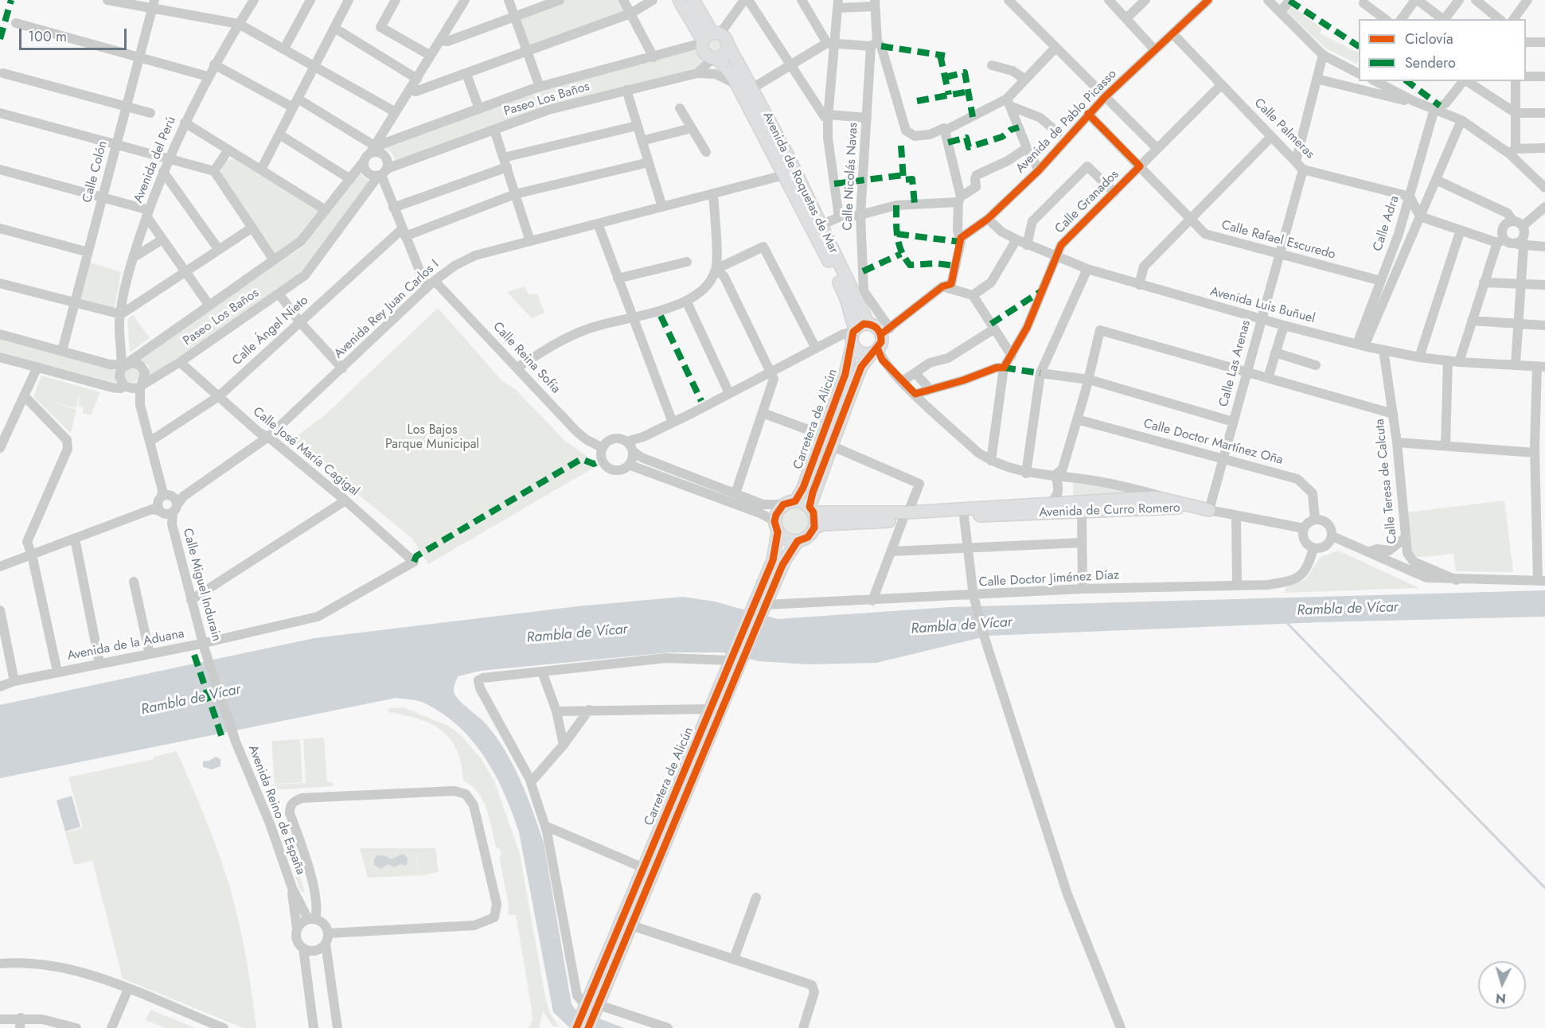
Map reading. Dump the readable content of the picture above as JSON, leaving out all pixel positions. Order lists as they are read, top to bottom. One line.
{"streets":{"main road":["Avenida de Roquetas de Mar","Carretera de Alicún","Avenida de Curro Romero"],"street":["Paseo Los Baños","Avenida de Pablo Picasso","Calle Palmeras","Avenida del Perú","Calle Colón","Calle Nicolás Navas","Calle Granados","Calle Adra","Calle Rafael Escuredo","Avenida Luis Buñuel","Avenida Rey Juan Carlos I","Calle Ángel Nieto","Calle Reina Sofía","Calle Las Arenas","Calle Doctor Martínez Oña","Calle José María Cagigal","Calle Teresa de Calcuta","Calle Doctor Jiménez Díaz","Calle Miguel Indurain","Avenida de la Aduana","Avenida Reino de España"]},"crossings":[["Paseo Los Baños","Avenida del Perú"],["Paseo Los Baños","Avenida de Roquetas de Mar"],["Paseo Los Baños","Calle José María Cagigal"],["Paseo Los Baños","Calle Miguel Indurain"],["Avenida de Pablo Picasso","Calle Palmeras"],["Avenida de Pablo Picasso","Calle Rafael Escuredo"],["Avenida de Pablo Picasso","Avenida Luis Buñuel"],["Calle Palmeras","Calle Granados"],["Calle Palmeras","Calle Adra"],["Calle Palmeras","Calle Las Arenas"],["Avenida del Perú","Calle Miguel Indurain"],["Calle Nicolás Navas","Avenida de Roquetas de Mar"],["Calle Nicolás Navas","Carretera de Alicún"],["Avenida de Roquetas de Mar","Avenida Rey Juan Carlos I"],["Avenida de Roquetas de Mar","Carretera de Alicún"],["Calle Granados","Calle Rafael Escuredo"],["Calle Granados","Avenida Luis Buñuel"],["Calle Adra","Calle Rafael Escuredo"],["Calle Adra","Avenida Luis Buñuel"],["Calle Rafael Escuredo","Calle Las Arenas"],["Avenida Luis Buñuel","Calle Las Arenas"],["Avenida Luis Buñuel","Calle Teresa de Calcuta"],["Avenida Rey Juan Carlos I","Calle Reina Sofía"],["Avenida Rey Juan Carlos I","Calle José María Cagigal"],["Avenida Rey Juan Carlos I","Calle Miguel Indurain"],["Calle Ángel Nieto","Calle José María Cagigal"],["Calle Ángel Nieto","Calle Miguel Indurain"],["Calle Las Arenas","Calle Doctor Martínez Oña"],["Calle Las Arenas","Avenida de Curro Romero"],["Carretera de Alicún","Avenida de Curro Romero"],["Carretera de Alicún","Calle Doctor Jiménez Díaz"],["Calle Doctor Martínez Oña","Calle Doctor Jiménez Díaz"],["Calle José María Cagigal","Avenida de la Aduana"],["Calle Miguel Indurain","Avenida de la Aduana"],["Calle Miguel Indurain","Avenida Reino de España"]],"water":["Rambla de Vícar"],"parks":["Los Bajos Parque Municipal"],"legend":["Ciclovía","Sendero"],"scale_bar":"100 m","north":"bottom"}
